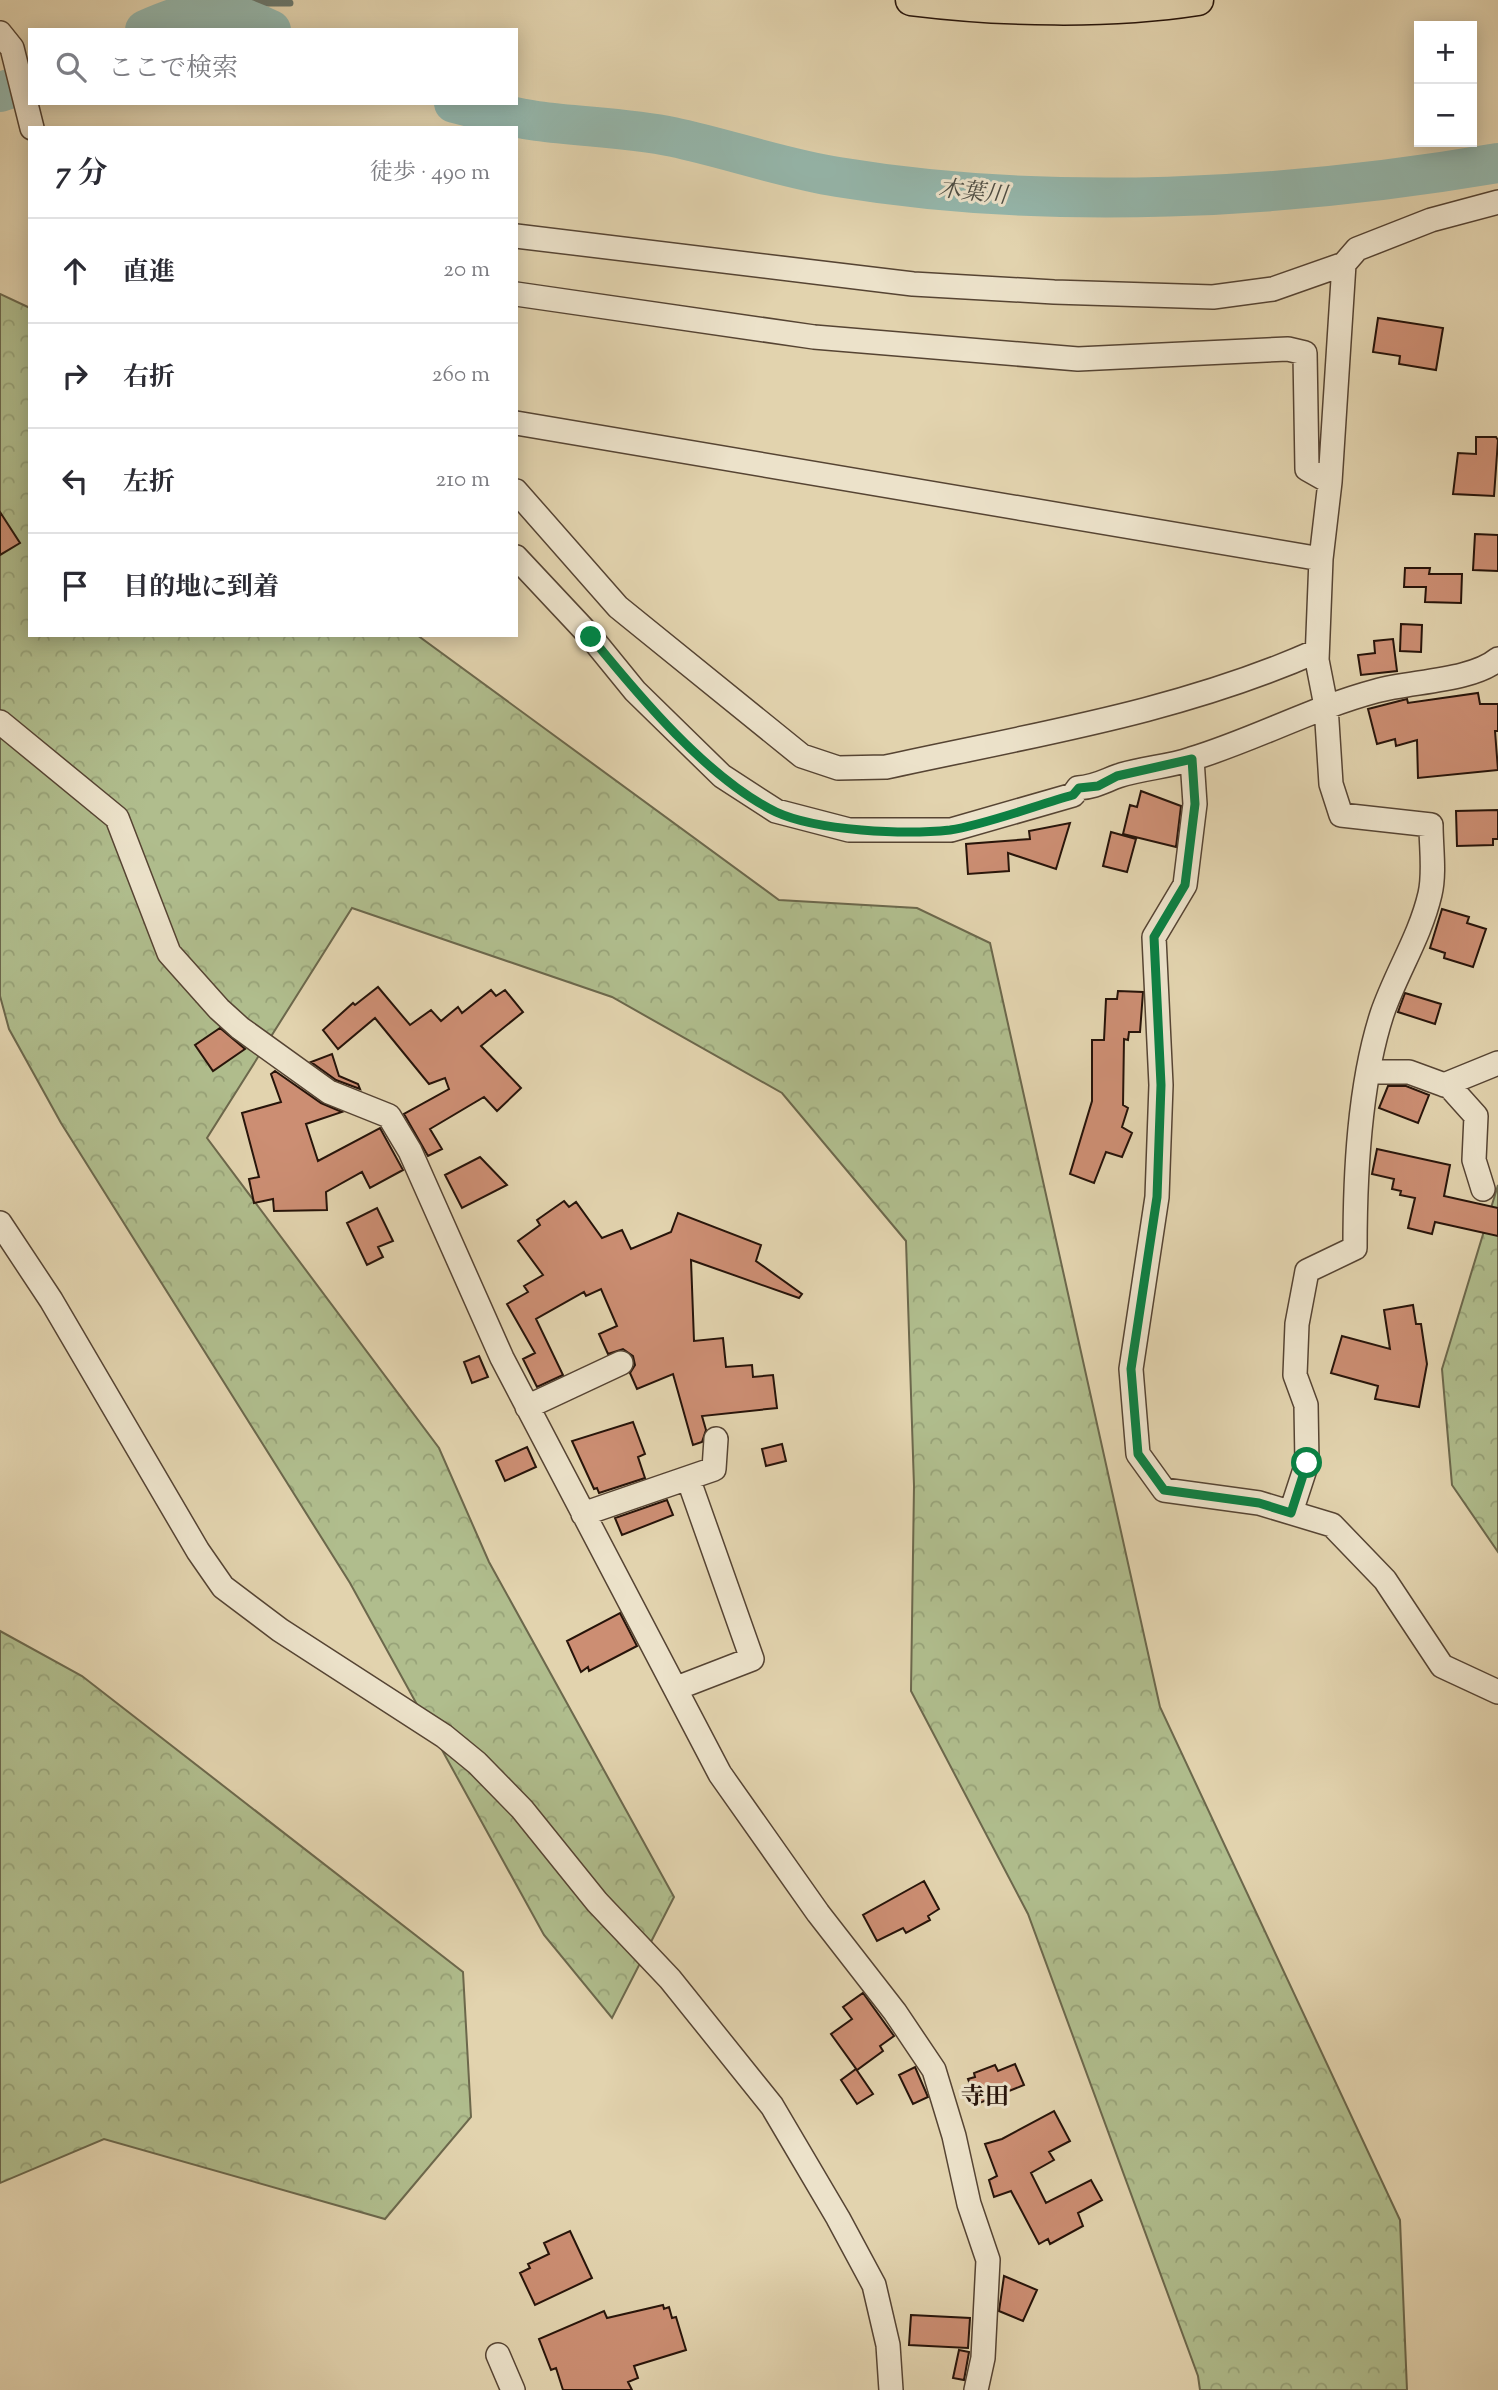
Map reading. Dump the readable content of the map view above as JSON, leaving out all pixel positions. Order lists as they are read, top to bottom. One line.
{"districts":["寺田"],"water":["木葉川"],"page":{"map_buttons":["+","−"],"search":"ここで検索","heading":["7 分","徒歩 · 490 m"],"list":[["直進","20 m"],["右折","260 m"],["左折","210 m"],"目的地に到着"]}}
